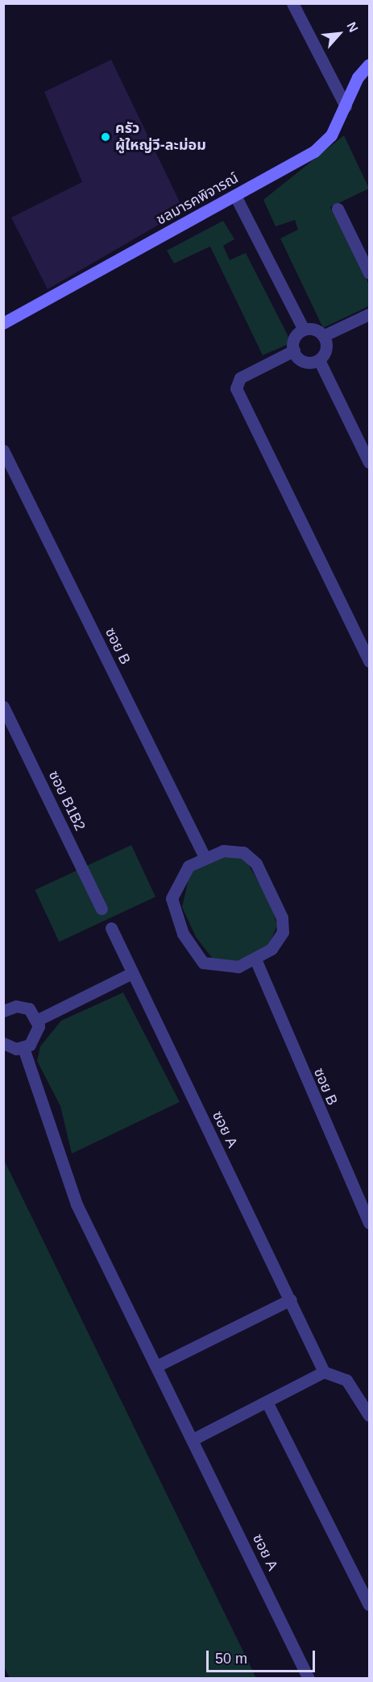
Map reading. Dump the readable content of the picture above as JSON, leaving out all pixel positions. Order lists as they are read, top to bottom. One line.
{"streets":{"street":["ชลมารคพิจารณ์","ซอย B","ซอย B1B2","ซอย A"]},"places":["ครัว ผู้ใหญ่วี-ละม่อม"],"scale_bar":"50 m","north":"top right"}
